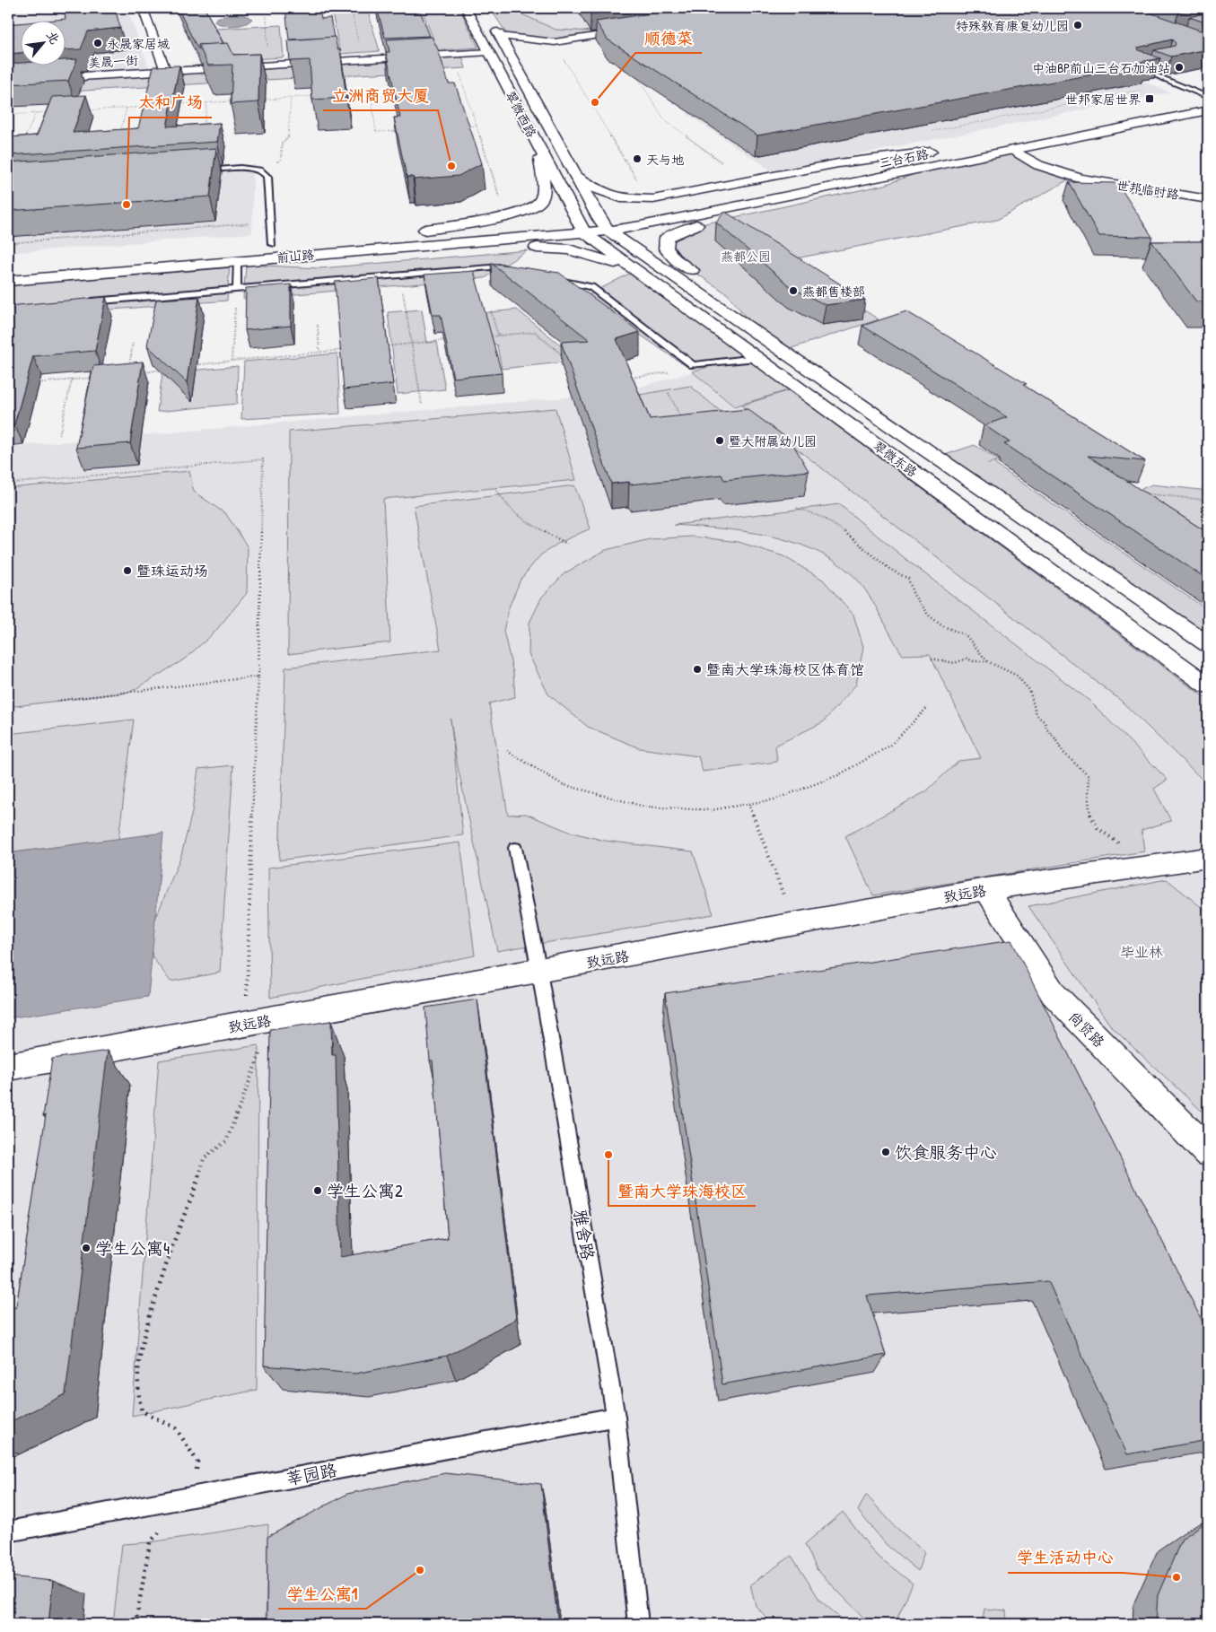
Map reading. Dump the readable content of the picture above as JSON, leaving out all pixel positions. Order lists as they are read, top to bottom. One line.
{"streets":{"main road":["美晟一街","翠微西路","三台石路","世邦临时路","前山路","翠微东路","致远路","尚贤路"],"lane":["雅舍路","莘园路"]},"crossings":[["美晟一街","翠微西路"],["翠微西路","三台石路"],["翠微西路","前山路"],["翠微西路","翠微东路"],["三台石路","世邦临时路"],["三台石路","前山路"],["三台石路","翠微东路"],["前山路","翠微东路"],["致远路","尚贤路"],["致远路","雅舍路"],["雅舍路","莘园路"]],"parks":["燕都公园","毕业林"],"places":{"other":["特殊教育康复幼儿园","永晟家居城","中油BP前山三台石加油站","顺德菜","天与地","立洲商贸大厦","太和广场","燕都售楼部","暨大附属幼儿园","暨珠运动场","暨南大学珠海校区体育馆","饮食服务中心","暨南大学珠海校区","学生公寓2","学生公寓4","学生公寓1","学生活动中心"],"transit":["世邦家居世界"]},"north":"top right"}
